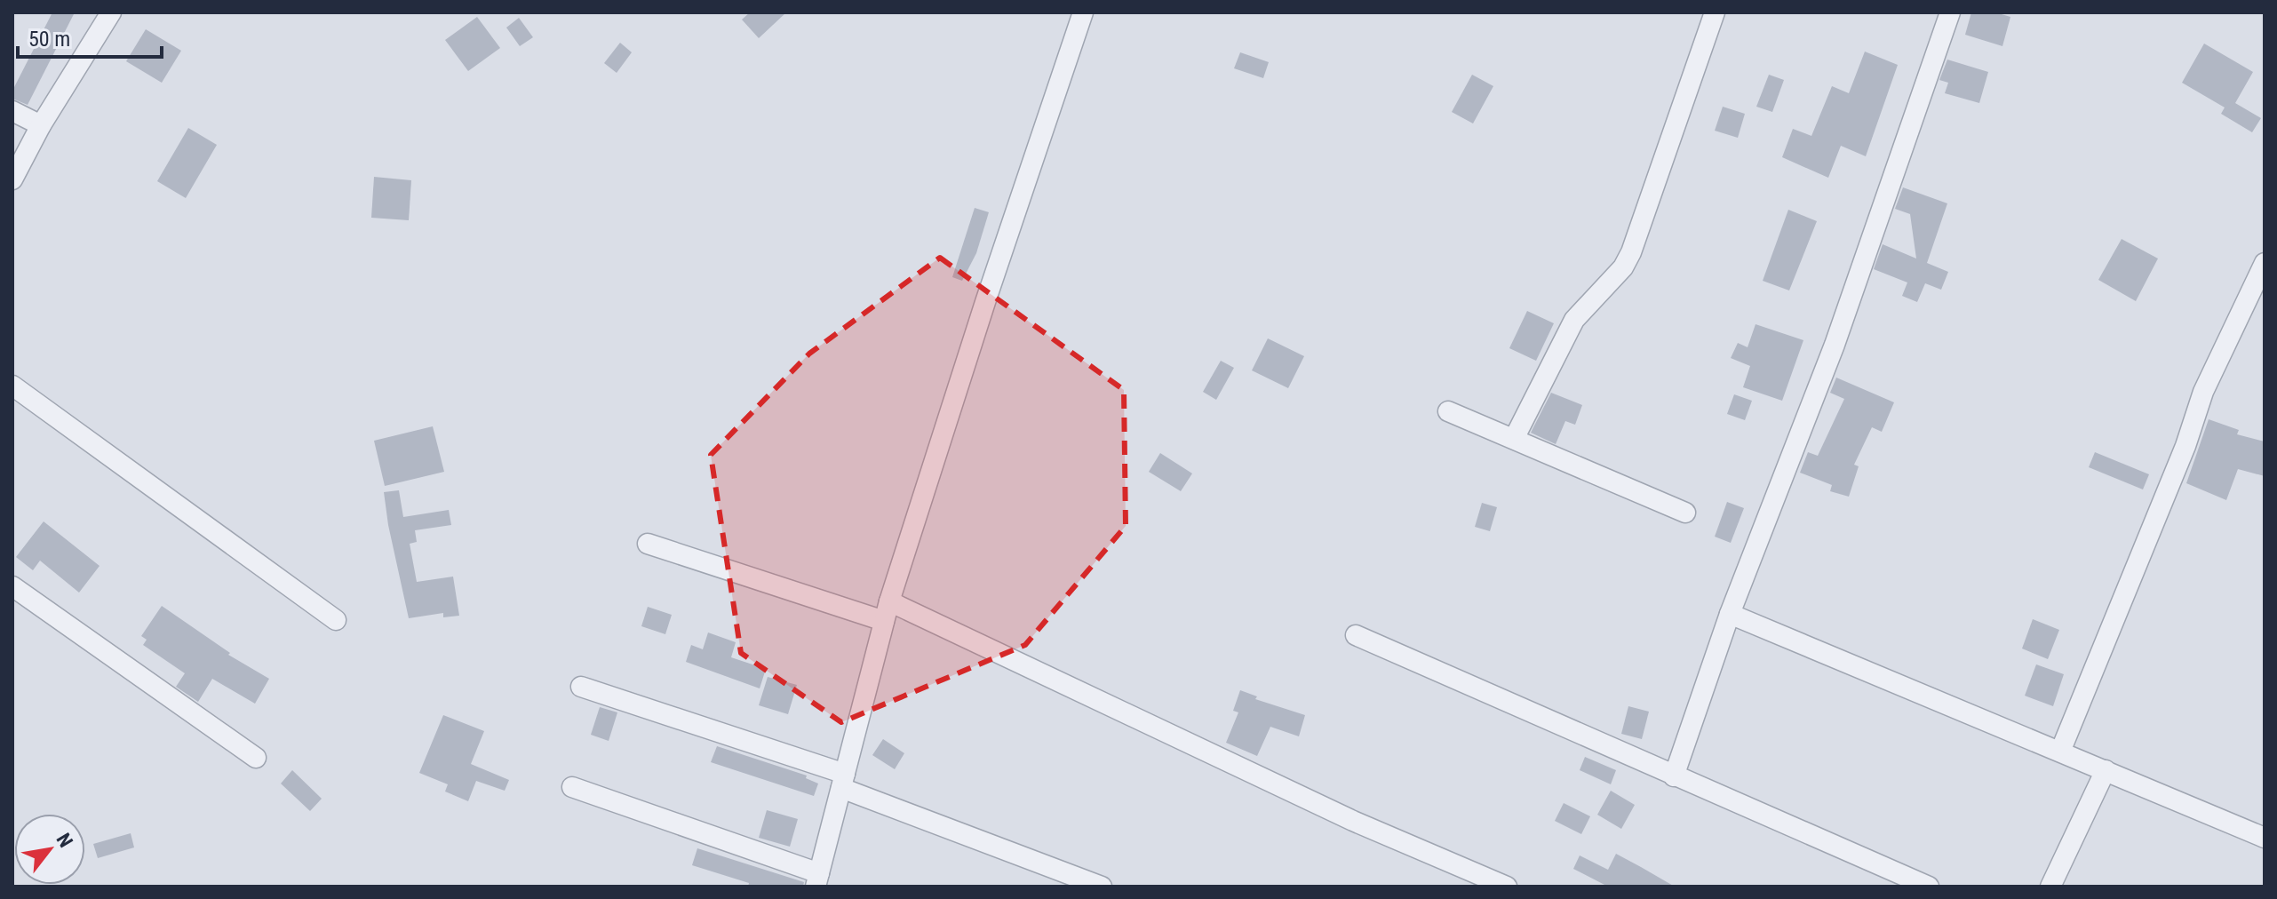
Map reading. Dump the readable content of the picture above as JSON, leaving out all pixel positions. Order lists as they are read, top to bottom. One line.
{"scale_bar":"50 m","north":"top right"}
